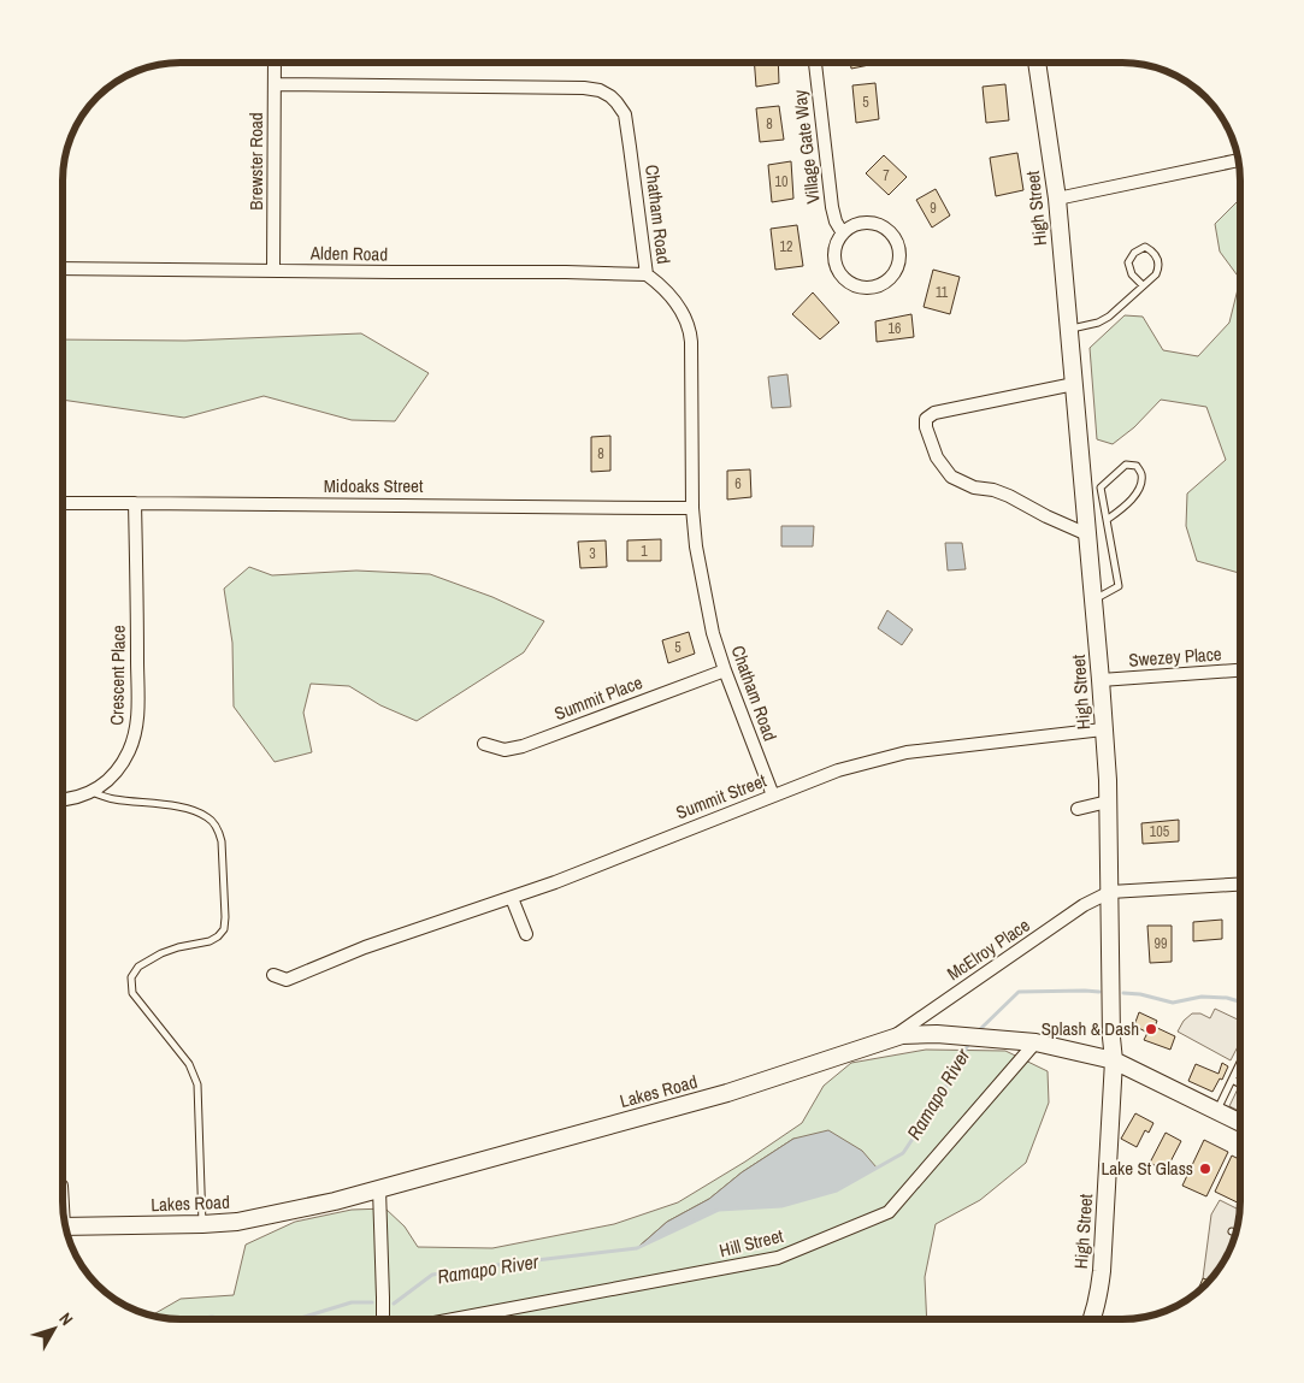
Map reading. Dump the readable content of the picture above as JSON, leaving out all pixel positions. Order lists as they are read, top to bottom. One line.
{"streets":{"street":["Village Gate Way","Brewster Road","High Street","Chatham Road","Alden Road","Midoaks Street","Swezey Place","Crescent Place","Summit Place","Summit Street","McElroy Place","Lakes Road","Hill Street"]},"crossings":[["Brewster Road","Chatham Road"],["Brewster Road","Alden Road"],["High Street","Swezey Place"],["High Street","Summit Street"],["High Street","McElroy Place"],["High Street","Lakes Road"],["Chatham Road","Alden Road"],["Chatham Road","Midoaks Street"],["Chatham Road","Summit Place"],["Chatham Road","Summit Street"],["Midoaks Street","Crescent Place"],["McElroy Place","Lakes Road"],["Lakes Road","Hill Street"]],"water":["Ramapo River"],"places":["Splash & Dash","Lake St Glass"],"house_numbers":["5","8","7","10","9","12","11","16","8","6","1","3","5","105","99"],"north":"top right"}
